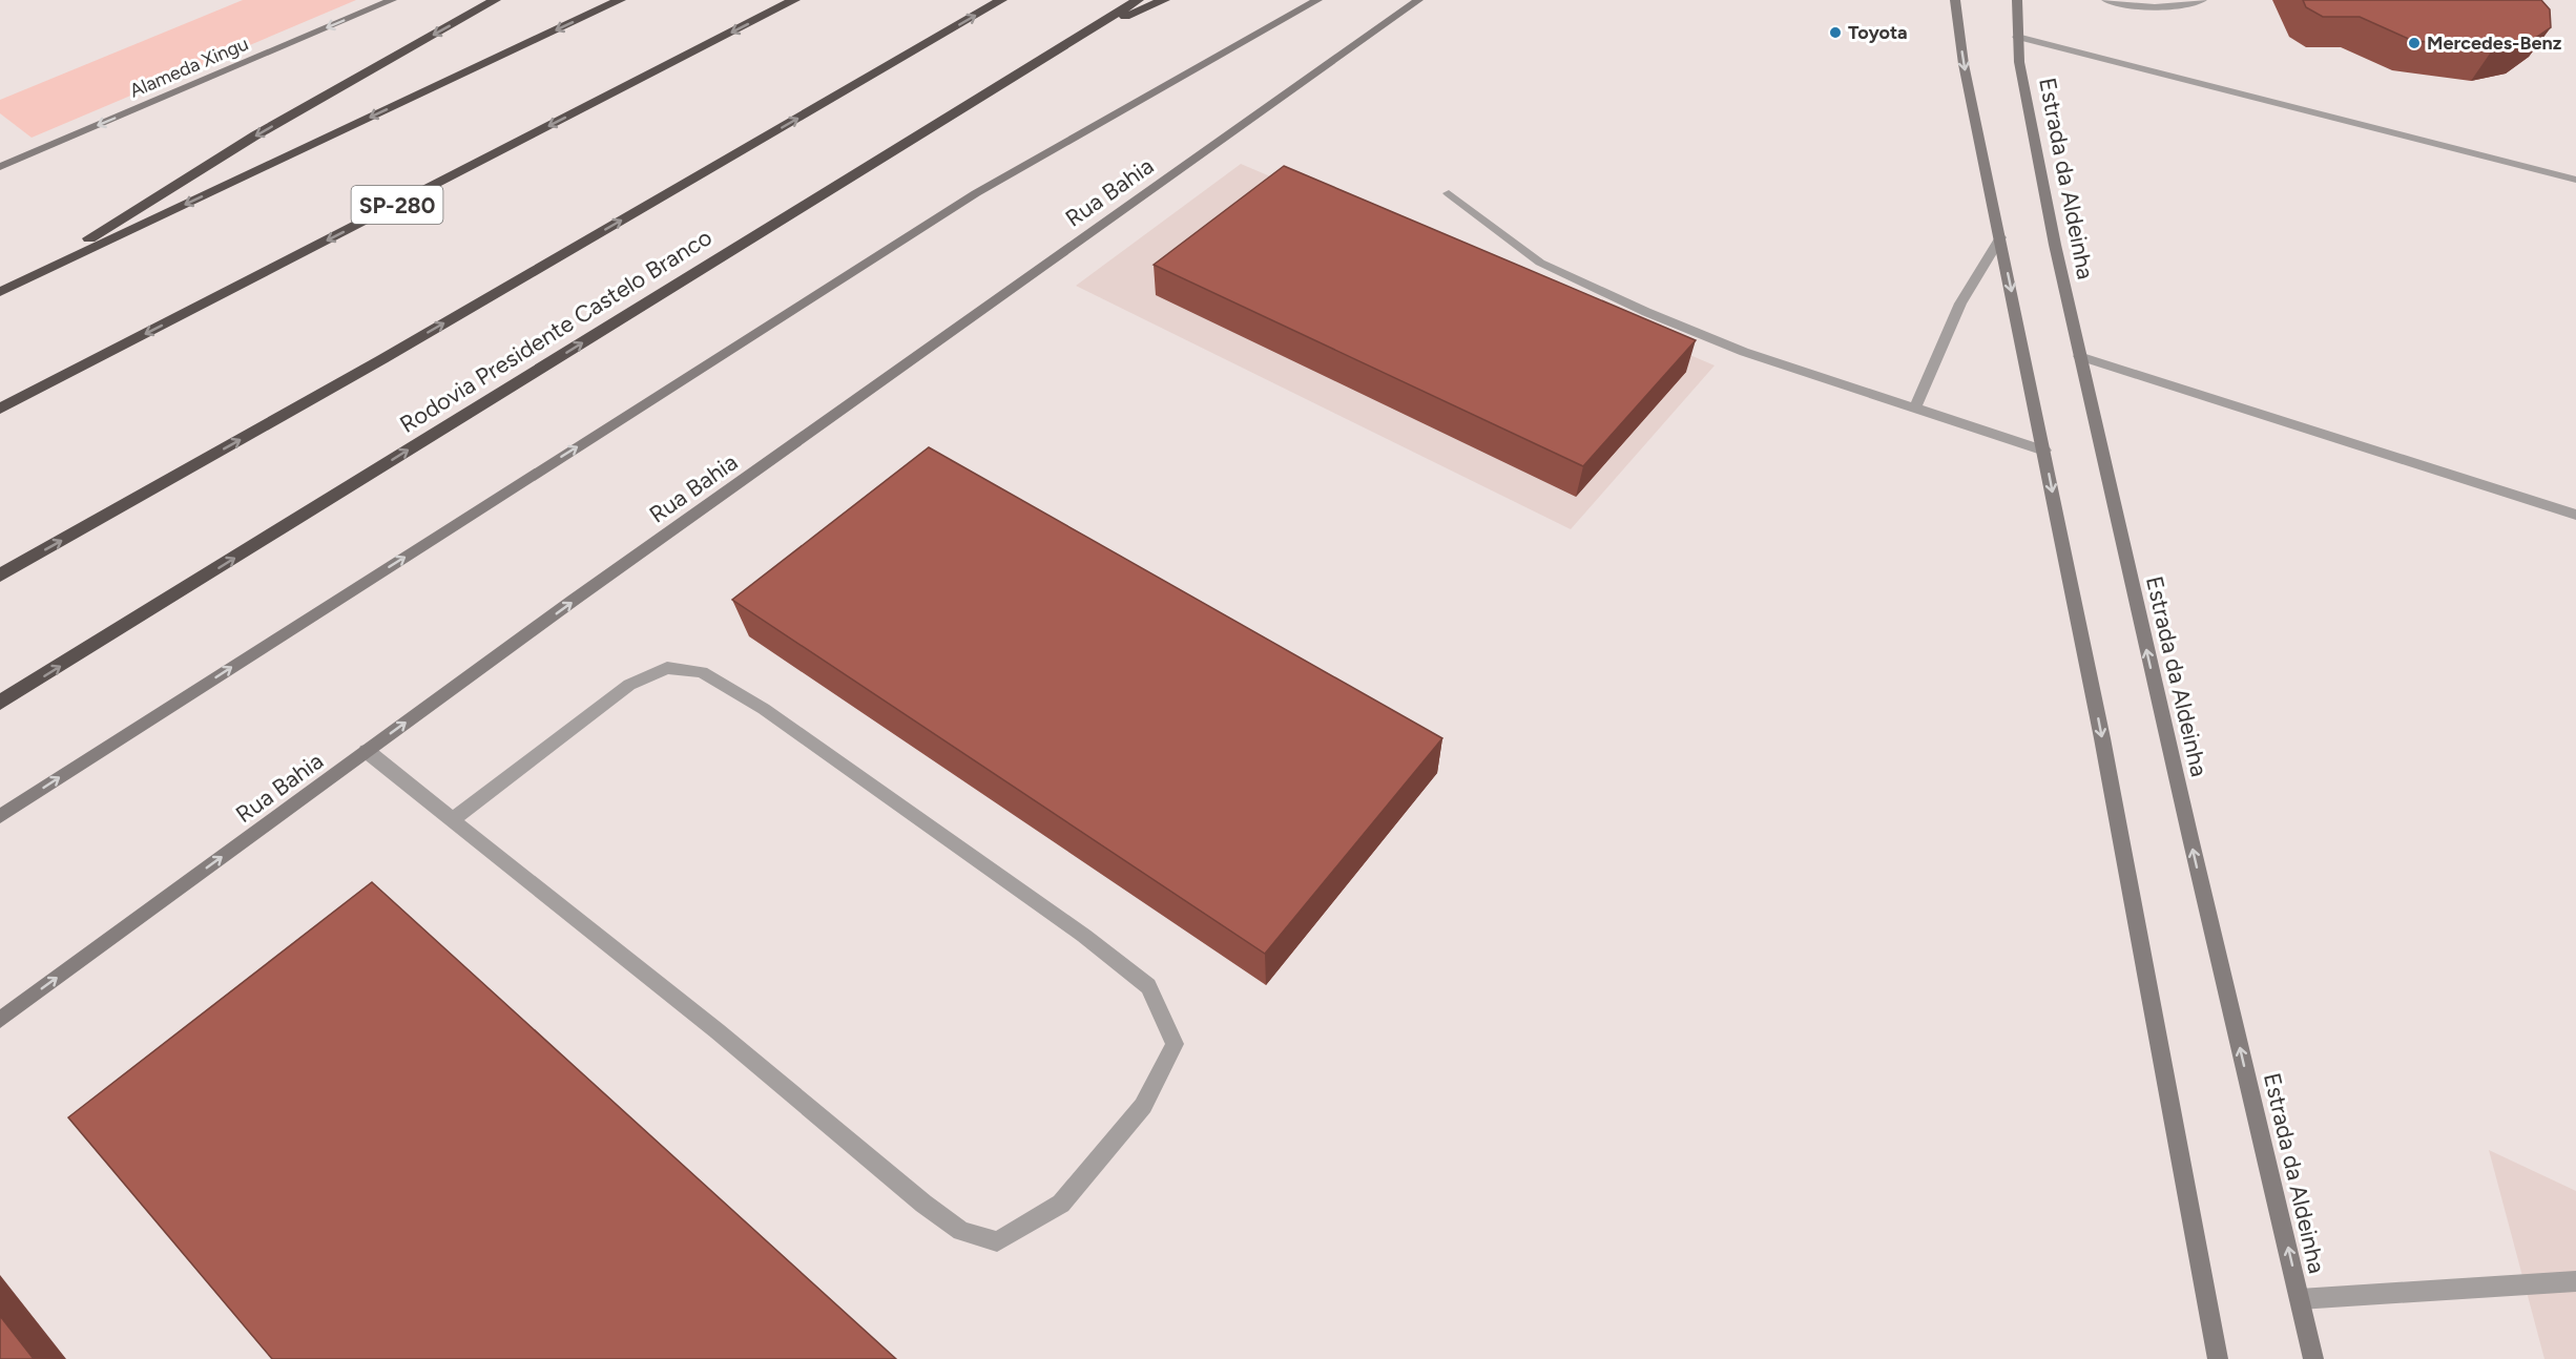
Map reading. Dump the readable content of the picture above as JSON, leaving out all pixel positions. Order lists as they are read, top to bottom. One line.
{"streets":{"highway":["SP-280","Rodovia Presidente Castelo Branco"],"main road":["Alameda Xingu","Estrada da Aldeinha","Rua Bahia"]},"one_way":["Alameda Xingu"],"places":["Toyota","Mercedes-Benz"]}
